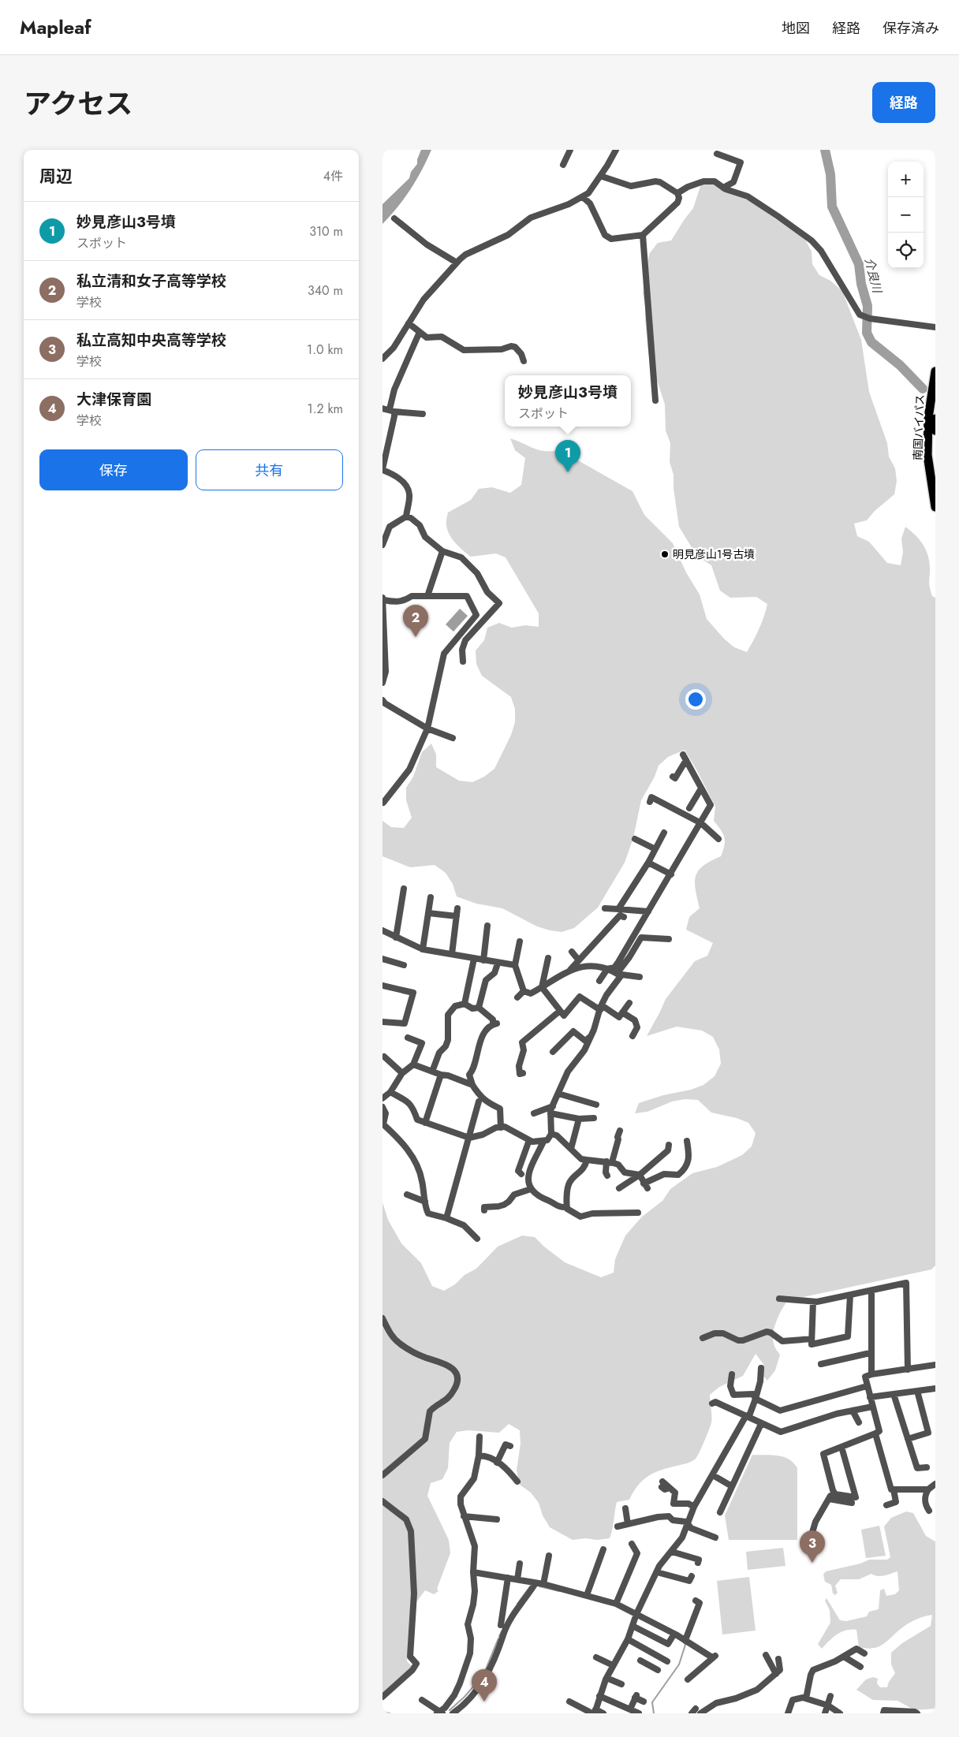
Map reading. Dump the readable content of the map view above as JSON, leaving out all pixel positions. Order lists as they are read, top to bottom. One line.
{"streets":{"highway":["南国バイパス"]},"water":["介良川"],"places":["明見彦山1号古墳"],"page":{"header":"Mapleaf","nav":["地図","経路","保存済み"],"title":"アクセス","buttons":["経路",["保存","共有"]],"heading":["周辺","4件"],"map_buttons":["+","−"],"list":[{"mark":"1","name":"妙見彦山3号墳","note":"スポット","value":"310 m"},{"mark":"2","name":"私立清和女子高等学校","note":"学校","value":"340 m"},{"mark":"3","name":"私立高知中央高等学校","note":"学校","value":"1.0 km"},{"mark":"4","name":"大津保育園","note":"学校","value":"1.2 km"}],"popup":["妙見彦山3号墳","スポット"],"pins":["1","2","3","4"]}}
